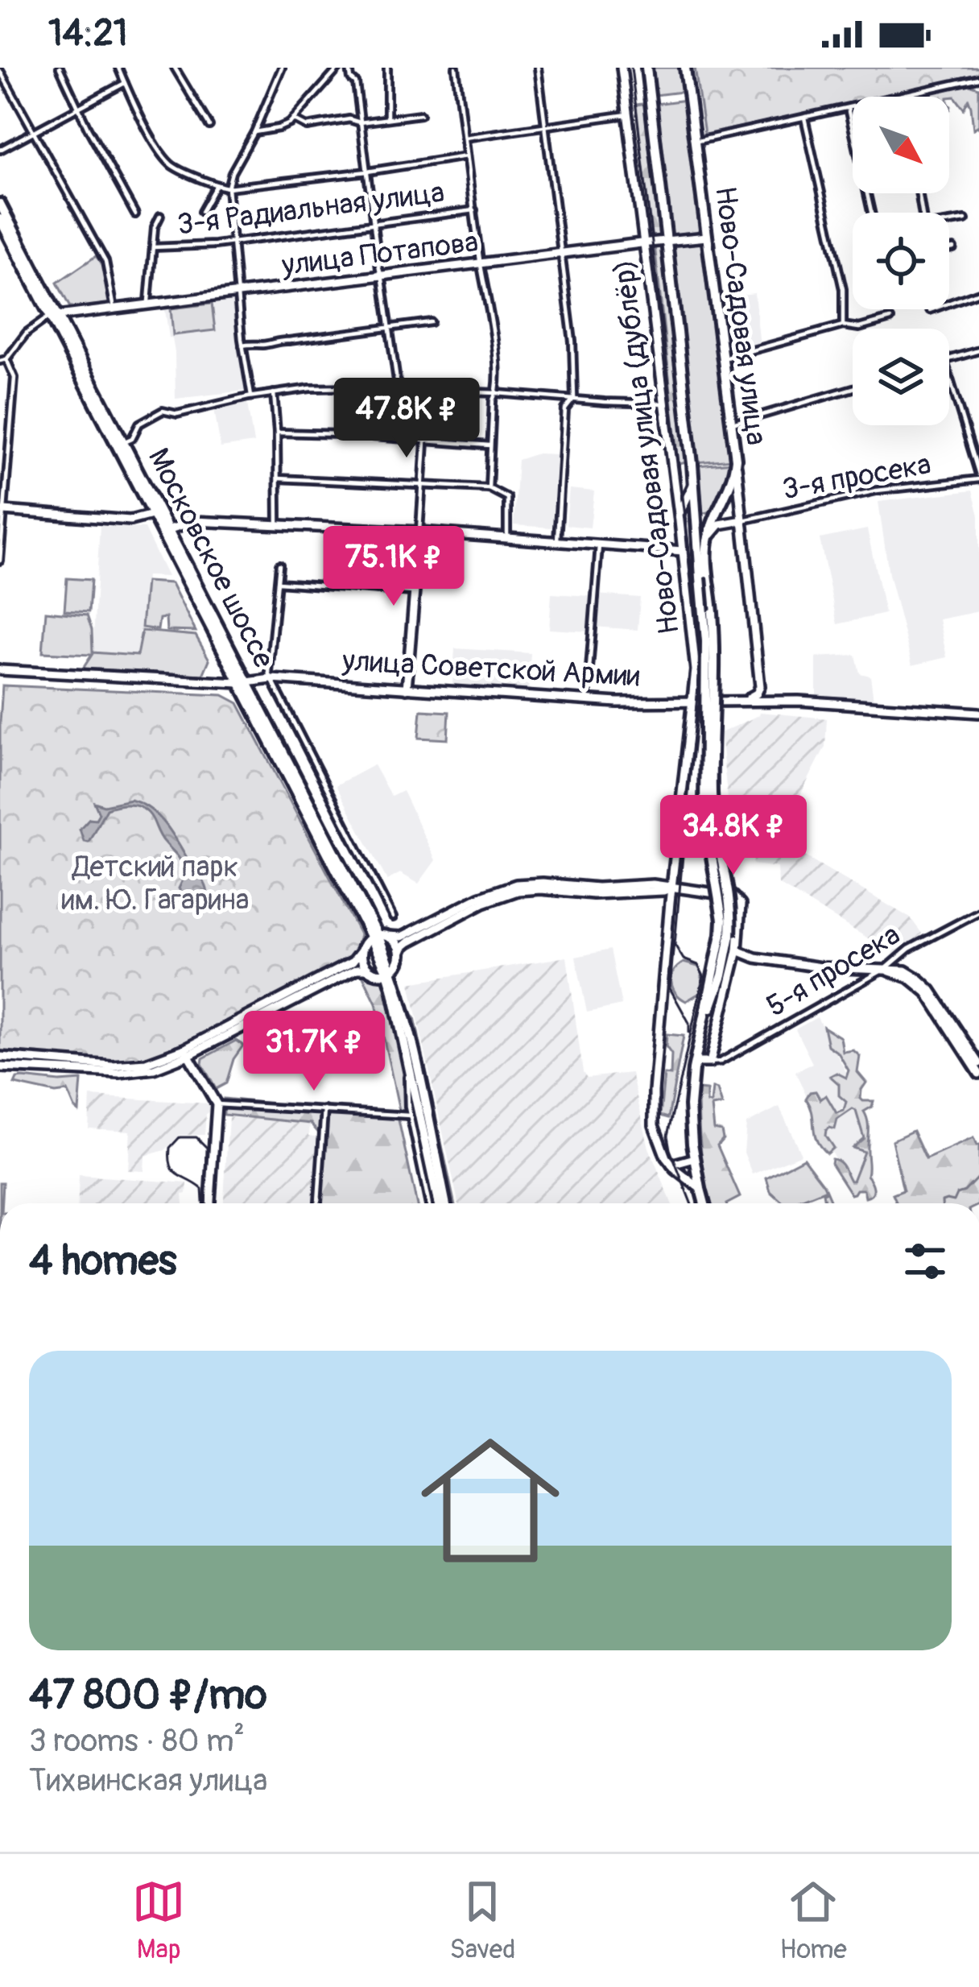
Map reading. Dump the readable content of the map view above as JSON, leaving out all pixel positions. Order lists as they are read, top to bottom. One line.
{"streets":{"main road":["Ново-Садовая улица","Московское шоссе"],"street":["3-я Радиальная улица","улица Потапова","Ново-Садовая улица (дублёр)","3-я просека","улица Советской Армии","5-я просека"]},"crossings":[["улица Потапова","Ново-Садовая улица"],["улица Потапова","Ново-Садовая улица (дублёр)"],["улица Потапова","Московское шоссе"],["Ново-Садовая улица","Ново-Садовая улица (дублёр)"],["Ново-Садовая улица (дублёр)","улица Советской Армии"],["Московское шоссе","улица Советской Армии"]],"parks":["Детский парк им. Ю. Гагарина"],"north":"bottom right","page":{"status":"14:21","price":["47.8K ₽","75.1K ₽","34.8K ₽","31.7K ₽"],"heading":"4 homes","list":[{"name":"47 800 ₽/mo","note":"3 rooms · 80 m² · Тихвинская улица"}],"tabs":["Map","Saved","Home"]}}
